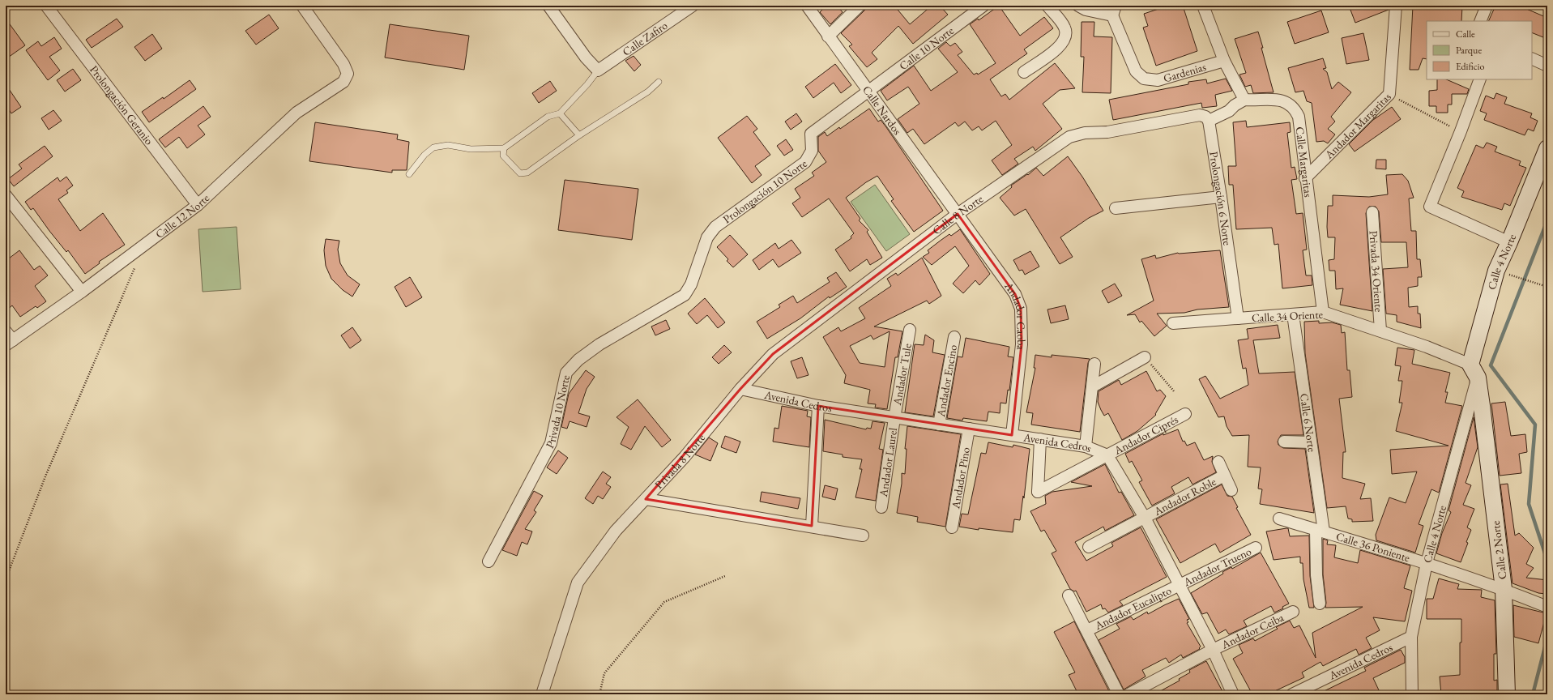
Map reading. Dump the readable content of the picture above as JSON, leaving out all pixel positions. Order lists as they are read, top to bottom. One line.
{"streets":{"street":["Calle Zafiro","Calle 10 Norte","Gardenias","Prolongación Geranio","Calle Nardos","Andador Margaritas","Calle Margaritas","Prolongación 10 Norte","Prolongación 6 Norte","Calle 8 Norte","Calle 12 Norte","Calle 4 Norte","Privada 34 Oriente","Calle 34 Oriente","Andador Caoba","Andador Tule","Andador Encino","Avenida Cedros","Privada 10 Norte","Calle 6 Norte","Andador Ciprés","Privada 8 Norte","Andador Laurel","Andador Pino","Andador Roble","Calle 36 Poniente","Calle 2 Norte","Andador Trueno","Andador Eucalipto","Andador Ceiba"]},"crossings":[["Calle 10 Norte","Calle Nardos"],["Calle 10 Norte","Prolongación 10 Norte"],["Prolongación Geranio","Calle 12 Norte"],["Calle Nardos","Prolongación 10 Norte"],["Calle Nardos","Calle 8 Norte"],["Calle Nardos","Andador Caoba"],["Andador Margaritas","Calle Margaritas"],["Calle Margaritas","Calle 34 Oriente"],["Prolongación 10 Norte","Privada 10 Norte"],["Prolongación 6 Norte","Calle 8 Norte"],["Prolongación 6 Norte","Calle 34 Oriente"],["Calle 8 Norte","Andador Caoba"],["Calle 8 Norte","Avenida Cedros"],["Calle 8 Norte","Privada 8 Norte"],["Calle 4 Norte","Calle 34 Oriente"],["Calle 4 Norte","Avenida Cedros"],["Calle 4 Norte","Calle 36 Poniente"],["Calle 4 Norte","Calle 2 Norte"],["Privada 34 Oriente","Calle 34 Oriente"],["Calle 34 Oriente","Calle 6 Norte"],["Andador Caoba","Avenida Cedros"],["Andador Tule","Avenida Cedros"],["Andador Tule","Andador Laurel"],["Andador Encino","Avenida Cedros"],["Avenida Cedros","Andador Ciprés"],["Avenida Cedros","Privada 8 Norte"],["Avenida Cedros","Andador Laurel"],["Avenida Cedros","Andador Pino"],["Calle 6 Norte","Calle 36 Poniente"],["Calle 36 Poniente","Calle 2 Norte"],["Andador Trueno","Andador Eucalipto"]],"legend":["Calle","Parque","Edificio"]}
